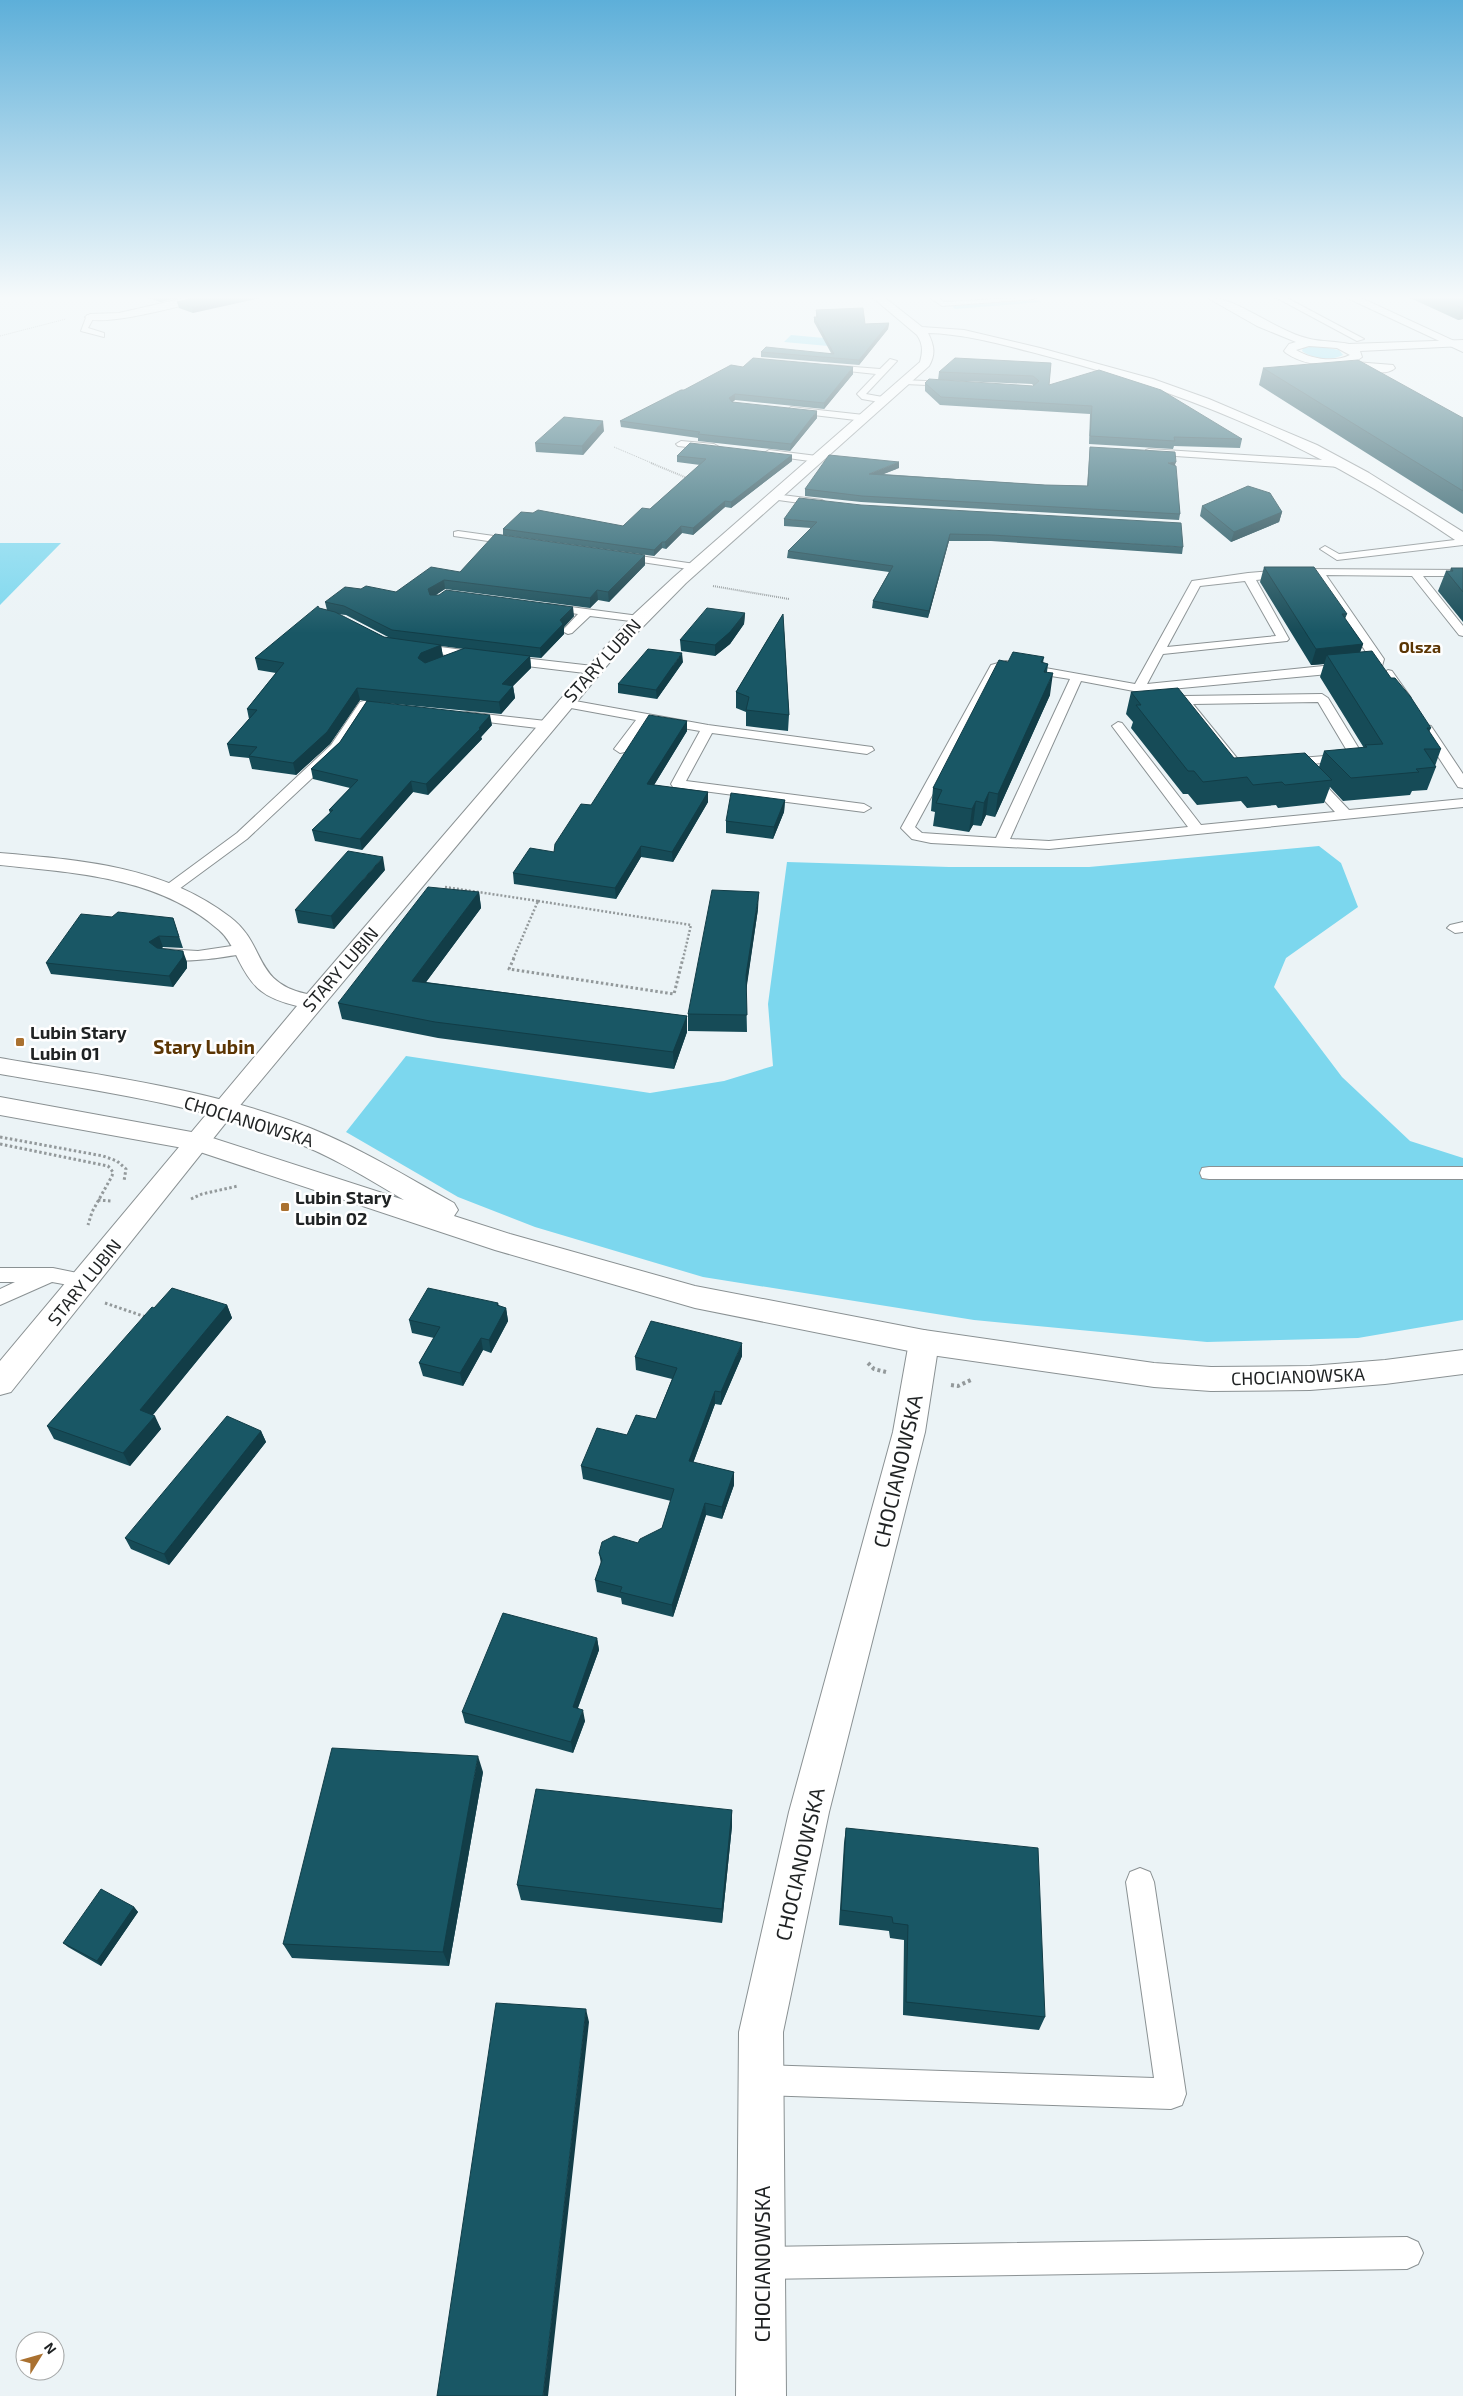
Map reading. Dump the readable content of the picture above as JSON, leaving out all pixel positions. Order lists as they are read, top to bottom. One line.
{"streets":{"street":["STARY LUBIN","CHOCIANOWSKA"]},"crossings":[["STARY LUBIN","CHOCIANOWSKA"]],"districts":["Olsza","Stary Lubin"],"places":{"transit":["Lubin Stary Lubin 01","Lubin Stary Lubin 02"]},"north":"top right"}
